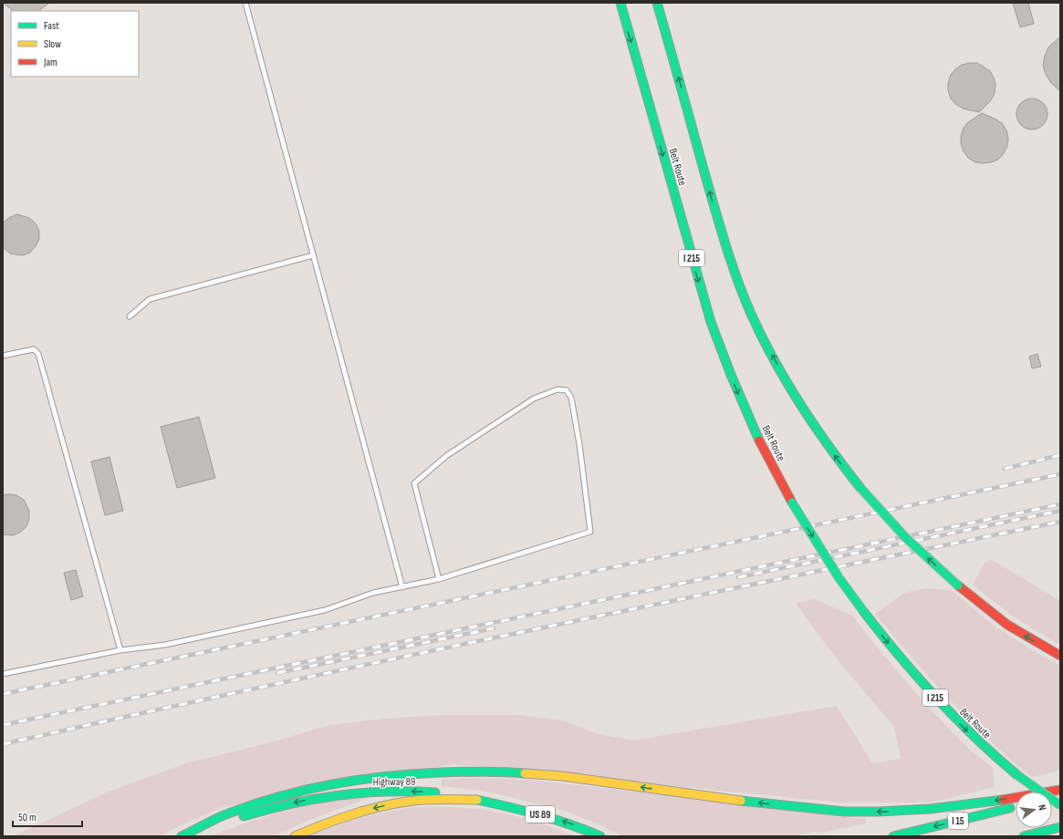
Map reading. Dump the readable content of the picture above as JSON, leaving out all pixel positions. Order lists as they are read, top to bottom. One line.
{"streets":{"main road":["Belt Route","I 215","Highway 89","US 89","I 15"]},"legend":["Fast","Slow","Jam"],"scale_bar":"50 m","north":"right"}
